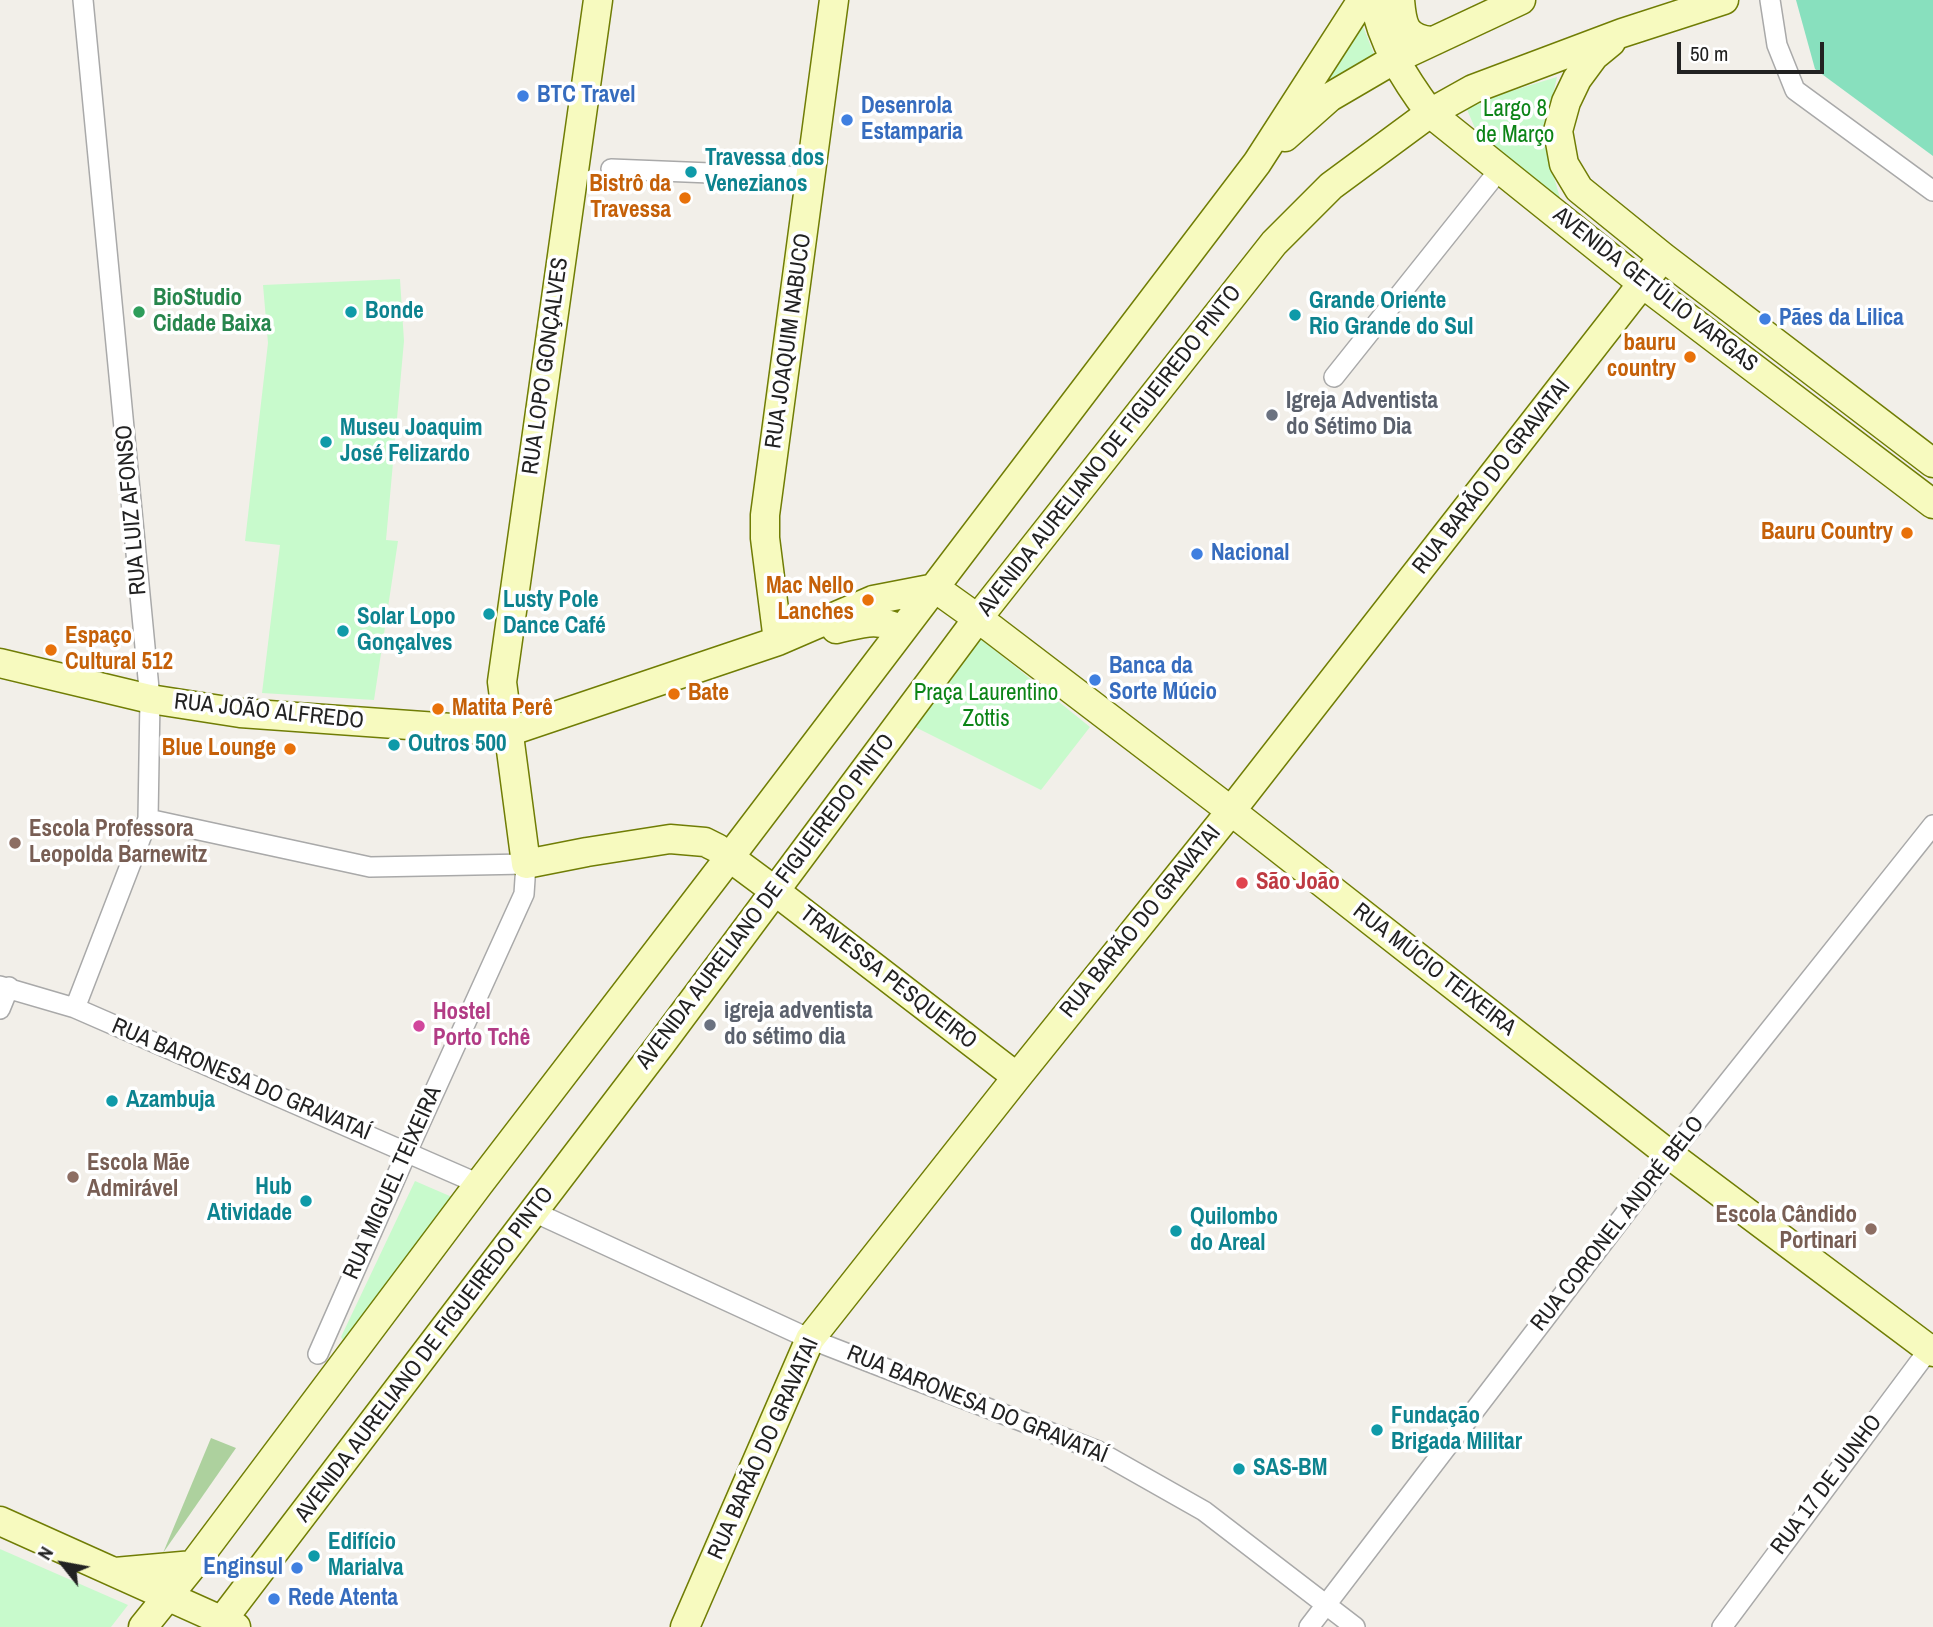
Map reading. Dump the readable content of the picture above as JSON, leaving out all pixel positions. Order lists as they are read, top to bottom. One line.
{"streets":{"main road":["AVENIDA GETÚLIO VARGAS","RUA JOAQUIM NABUCO","RUA LOPO GONÇALVES","AVENIDA AURELIANO DE FIGUEIREDO PINTO","RUA BARÃO DO GRAVATAI","RUA JOÃO ALFREDO","RUA MÚCIO TEIXEIRA","TRAVESSA PESQUEIRO","RUA MIGUEL TEIXEIRA"],"street":["RUA LUIZ AFONSO","RUA BARONESA DO GRAVATAÍ","RUA CORONEL ANDRÉ BELO","RUA 17 DE JUNHO"]},"crossings":[["AVENIDA GETÚLIO VARGAS","AVENIDA AURELIANO DE FIGUEIREDO PINTO"],["AVENIDA GETÚLIO VARGAS","RUA BARÃO DO GRAVATAI"],["RUA JOAQUIM NABUCO","RUA JOÃO ALFREDO"],["RUA LOPO GONÇALVES","RUA JOÃO ALFREDO"],["RUA LOPO GONÇALVES","RUA MIGUEL TEIXEIRA"],["AVENIDA AURELIANO DE FIGUEIREDO PINTO","RUA MÚCIO TEIXEIRA"],["AVENIDA AURELIANO DE FIGUEIREDO PINTO","TRAVESSA PESQUEIRO"],["AVENIDA AURELIANO DE FIGUEIREDO PINTO","RUA BARONESA DO GRAVATAÍ"],["RUA BARÃO DO GRAVATAI","RUA MÚCIO TEIXEIRA"],["RUA BARÃO DO GRAVATAI","TRAVESSA PESQUEIRO"],["RUA BARÃO DO GRAVATAI","RUA BARONESA DO GRAVATAÍ"],["RUA LUIZ AFONSO","RUA JOÃO ALFREDO"],["RUA LUIZ AFONSO","TRAVESSA PESQUEIRO"],["RUA LUIZ AFONSO","RUA BARONESA DO GRAVATAÍ"],["RUA JOÃO ALFREDO","RUA MÚCIO TEIXEIRA"],["RUA JOÃO ALFREDO","RUA MIGUEL TEIXEIRA"],["RUA MÚCIO TEIXEIRA","RUA CORONEL ANDRÉ BELO"],["RUA MÚCIO TEIXEIRA","RUA 17 DE JUNHO"],["TRAVESSA PESQUEIRO","RUA MIGUEL TEIXEIRA"],["RUA BARONESA DO GRAVATAÍ","RUA MIGUEL TEIXEIRA"],["RUA BARONESA DO GRAVATAÍ","RUA CORONEL ANDRÉ BELO"]],"parks":["Largo 8 de Março","Praça Laurentino Zottis"],"places":["BTC Travel","Desenrola Estamparia","Travessa dos Venezianos","Bistrô da Travessa","BioStudio Cidade Baixa","Bonde","Grande Oriente Rio Grande do Sul","Pães da Lilica","bauru country","Igreja Adventista do Sétimo Dia","Museu Joaquim José Felizardo","Bauru Country","Nacional","Mac Nello Lanches","Lusty Pole Dance Café","Solar Lopo Gonçalves","Espaço Cultural 512","Banca da Sorte Múcio","Bate","Matita Perê","Outros 500","Blue Lounge","Escola Professora Leopolda Barnewitz","São João","igreja adventista do sétimo dia","Hostel Porto Tchê","Azambuja","Escola Mãe Admirável","Hub Atividade","Escola Cândido Portinari","Quilombo do Areal","Fundação Brigada Militar","SAS-BM","Edifício Marialva","Enginsul","Rede Atenta"],"scale_bar":"50 m","north":"top left"}
